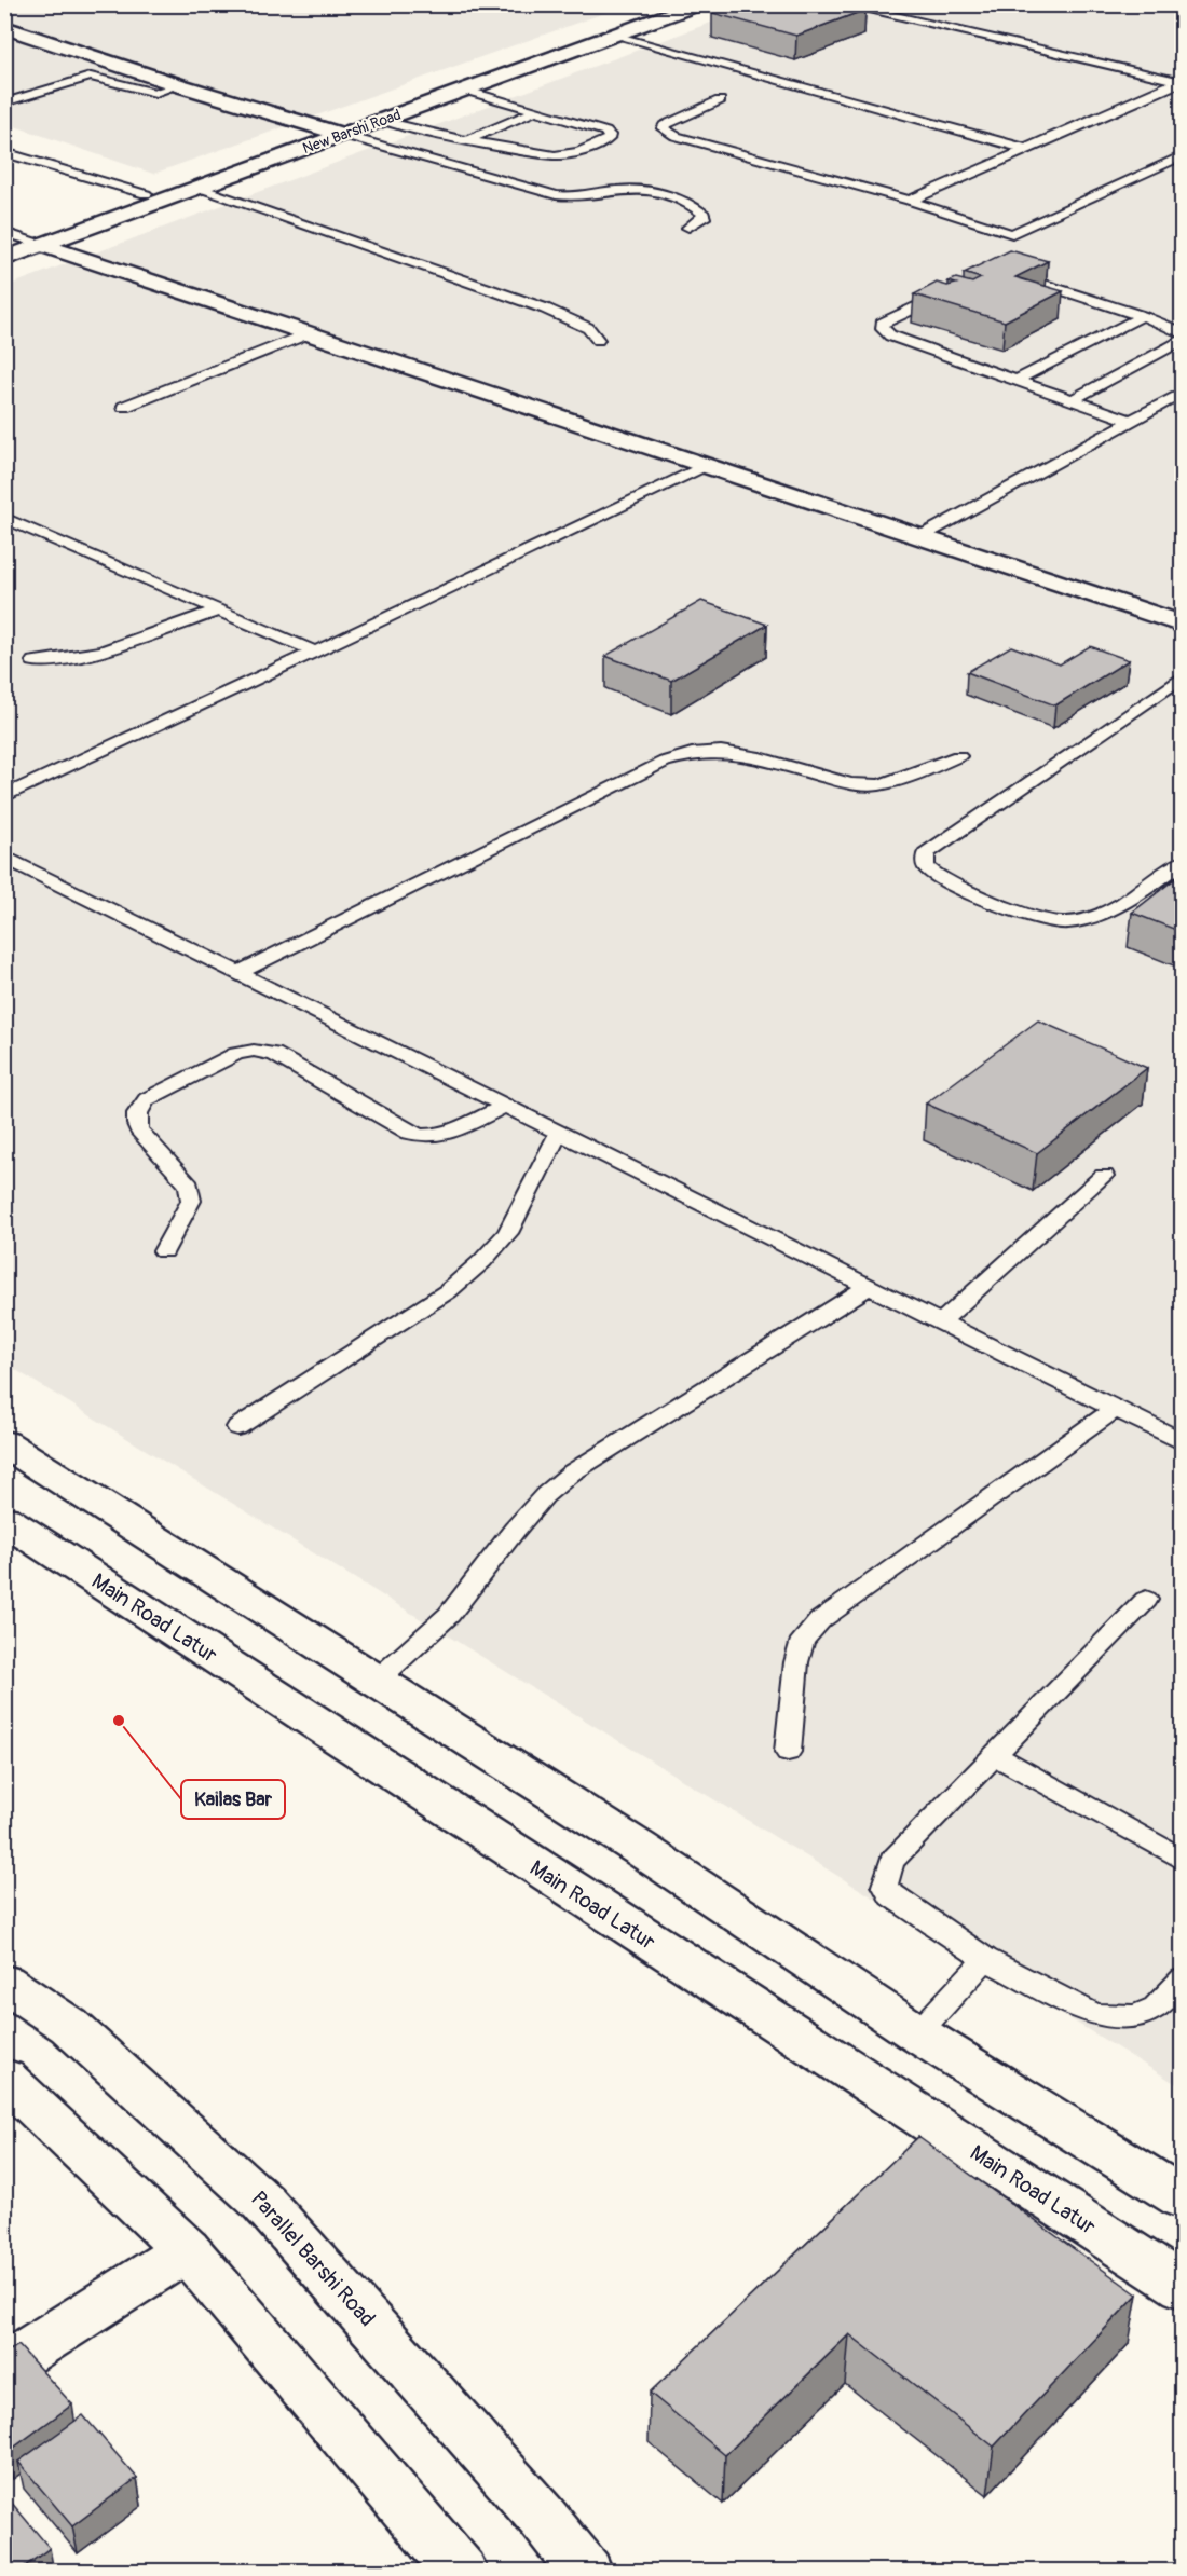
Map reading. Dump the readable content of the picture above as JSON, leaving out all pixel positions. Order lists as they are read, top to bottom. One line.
{"streets":{"main road":["New Barshi Road","Main Road Latur","Parallel Barshi Road"]},"places":["Kailas Bar"]}
